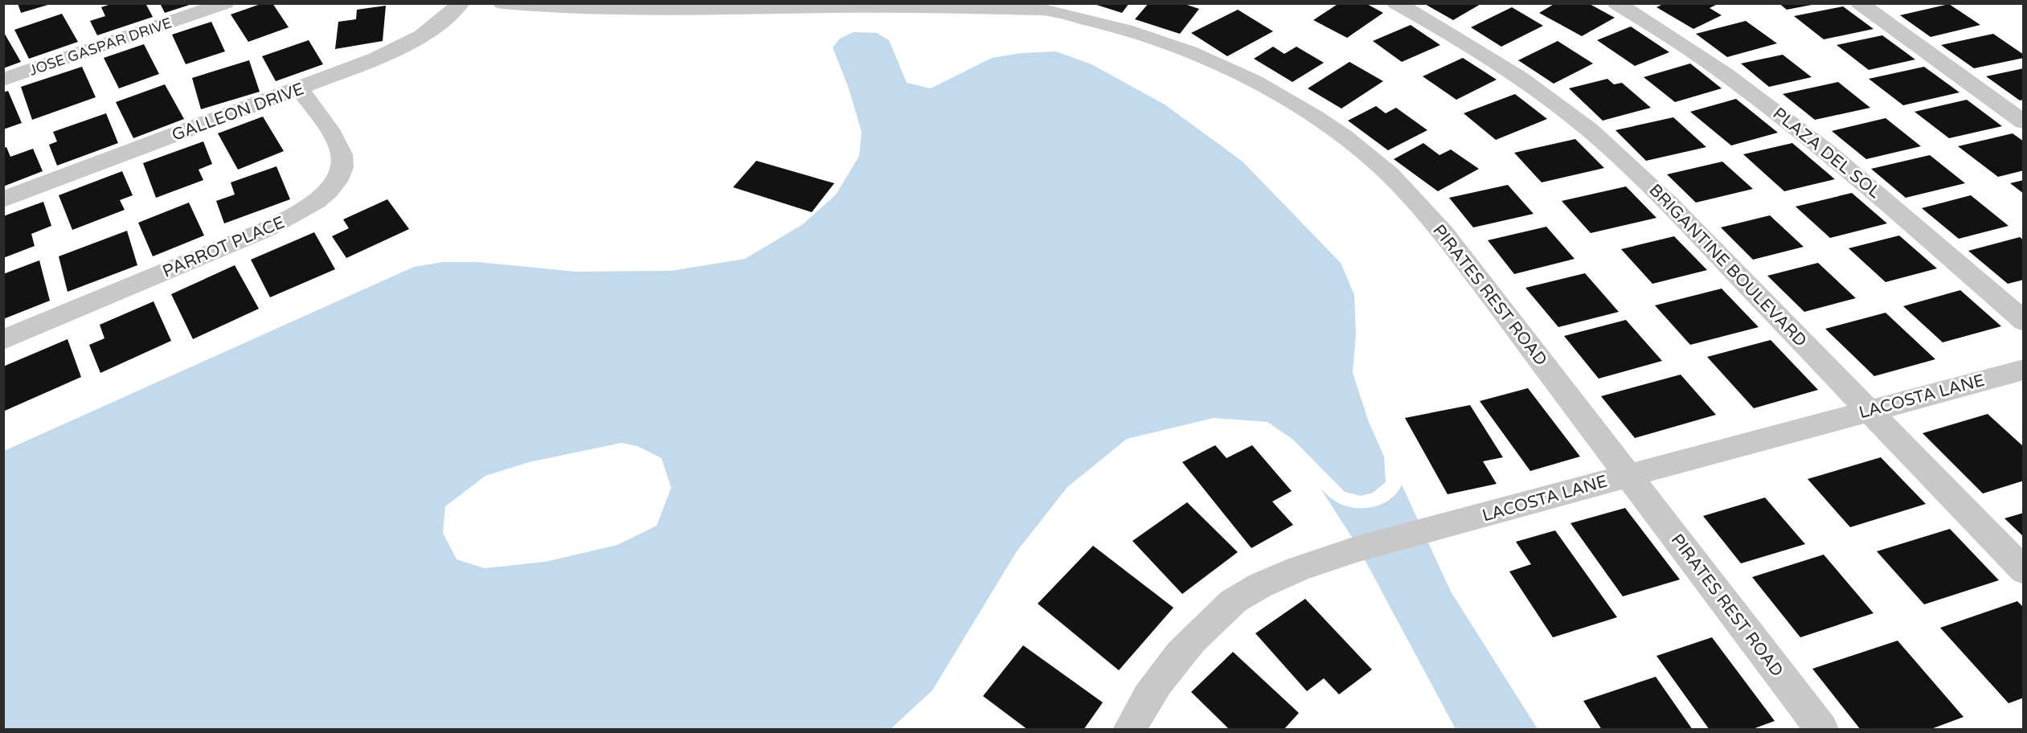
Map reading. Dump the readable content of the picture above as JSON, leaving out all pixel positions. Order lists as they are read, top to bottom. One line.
{"streets":{"street":["JOSE GASPAR DRIVE","GALLEON DRIVE","PLAZA DEL SOL","PARROT PLACE","BRIGANTINE BOULEVARD","PIRATES REST ROAD","LACOSTA LANE"]},"crossings":[["GALLEON DRIVE","PARROT PLACE"],["BRIGANTINE BOULEVARD","LACOSTA LANE"],["PIRATES REST ROAD","LACOSTA LANE"]]}
